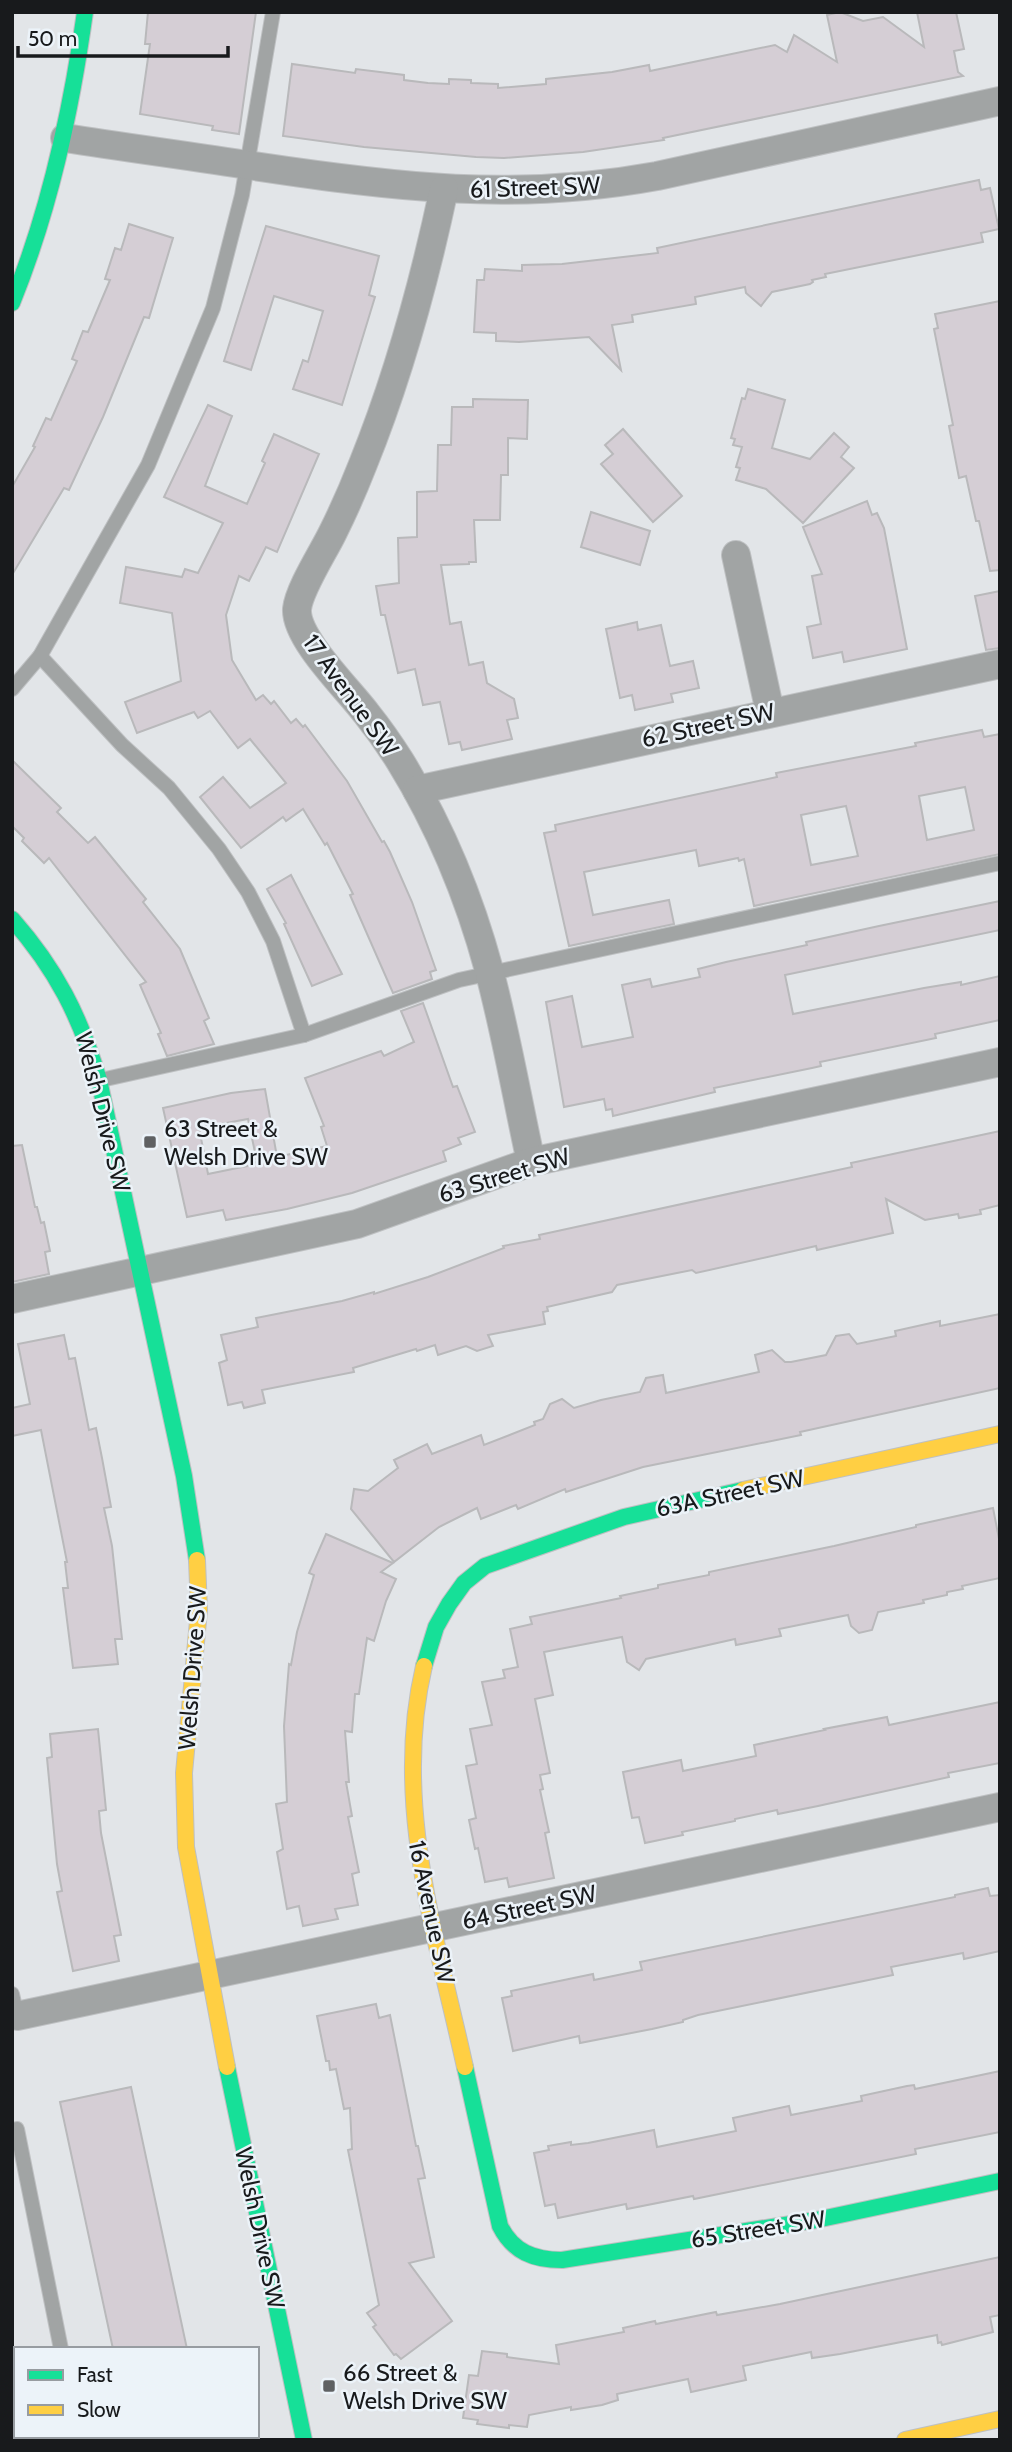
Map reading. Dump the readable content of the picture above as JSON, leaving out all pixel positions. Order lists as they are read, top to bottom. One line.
{"streets":{"street":["61 Street SW","17 Avenue SW","62 Street SW","Welsh Drive SW","63 Street SW","63A Street SW","64 Street SW","16 Avenue SW","65 Street SW"]},"crossings":[["61 Street SW","17 Avenue SW"],["17 Avenue SW","62 Street SW"],["17 Avenue SW","63 Street SW"],["Welsh Drive SW","63 Street SW"],["Welsh Drive SW","64 Street SW"],["63A Street SW","16 Avenue SW"],["64 Street SW","16 Avenue SW"],["16 Avenue SW","65 Street SW"]],"places":{"transit":["63 Street & Welsh Drive SW","66 Street & Welsh Drive SW"]},"legend":["Fast","Slow"],"scale_bar":"50 m"}
